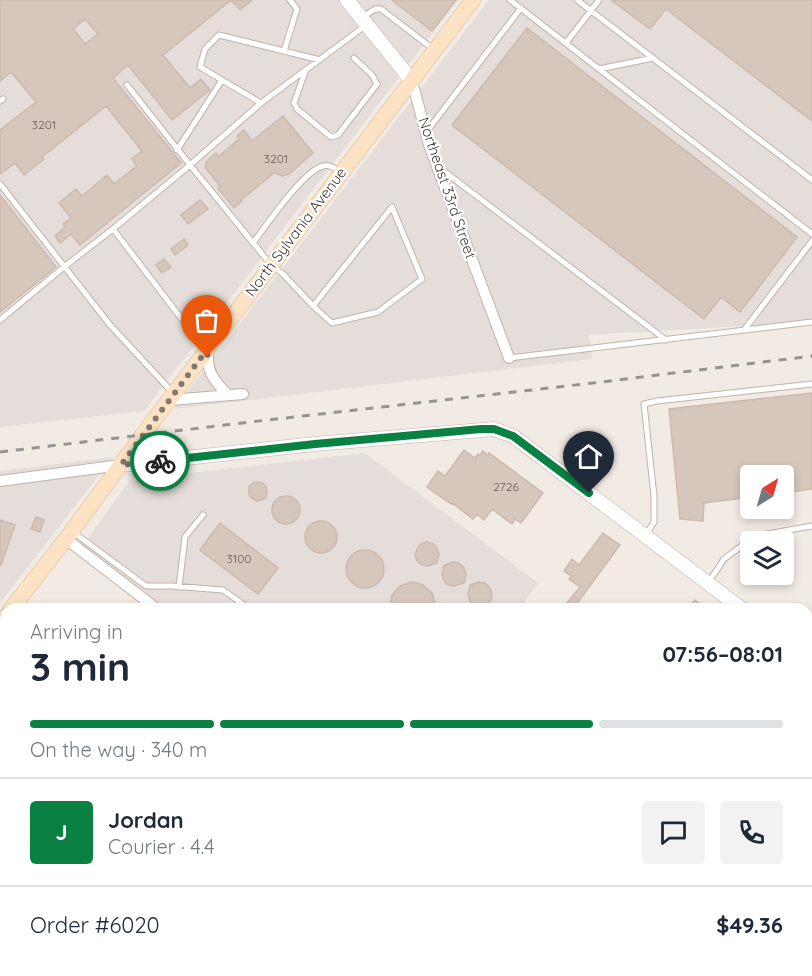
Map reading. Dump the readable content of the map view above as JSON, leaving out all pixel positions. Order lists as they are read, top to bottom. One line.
{"streets":{"main road":["North Sylvania Avenue"],"street":["Northeast 33rd Street"]},"crossings":[["Northeast 33rd Street","North Sylvania Avenue"]],"house_numbers":["3201","3201","2726","3100"],"north":"top right","page":{"heading":["3 min","Arriving in","07:56–08:01"],"panel":["Jordan","Courier · 4.4","Order #6020","$49.36"],"bar":"On the way · 340 m","round":"J"}}
